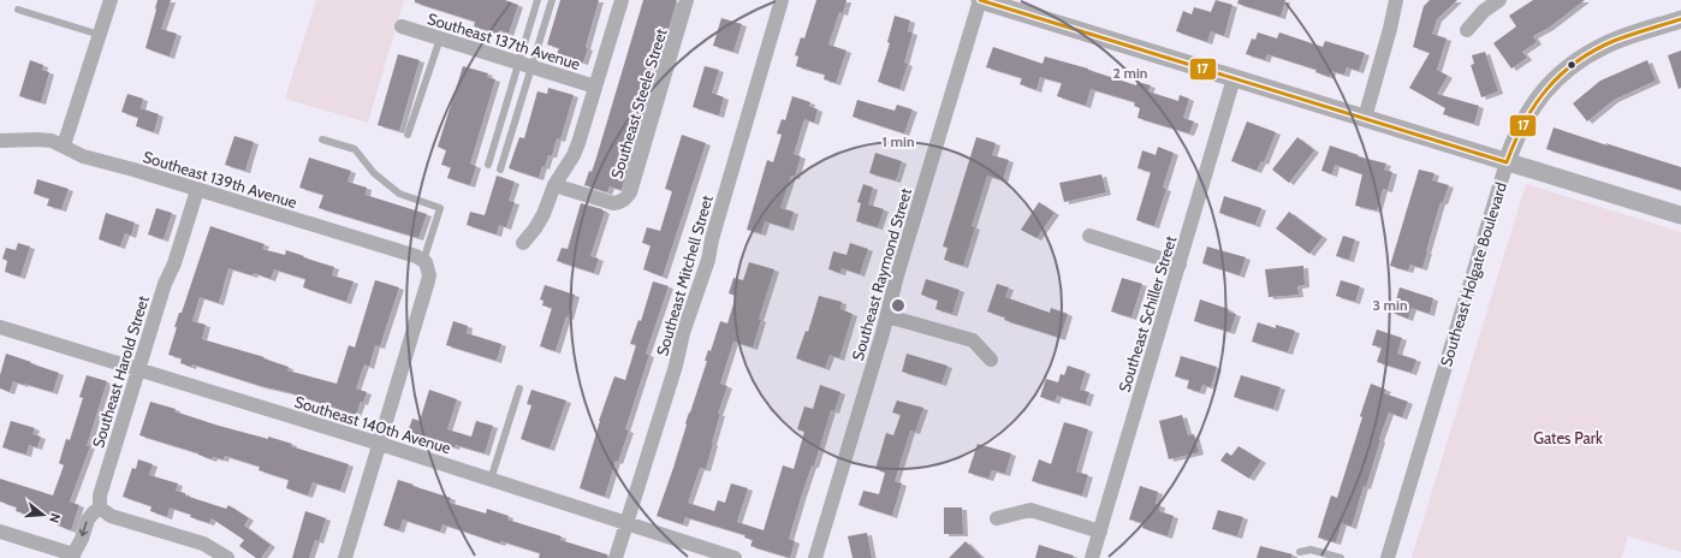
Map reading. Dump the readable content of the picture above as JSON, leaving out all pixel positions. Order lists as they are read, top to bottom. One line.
{"streets":{"street":["Southeast 137th Avenue","Southeast Steele Street","Southeast 139th Avenue","Southeast Raymond Street","Southeast Holgate Boulevard","Southeast Mitchell Street","Southeast Schiller Street","Southeast Harold Street","Southeast 140th Avenue"]},"crossings":[["Southeast 139th Avenue","Southeast Harold Street"],["Southeast Mitchell Street","Southeast 140th Avenue"],["Southeast Harold Street","Southeast 140th Avenue"]],"parks":["Gates Park"],"lines":["transit line 17"],"north":"right","rings":["2 min","1 min","3 min"]}
